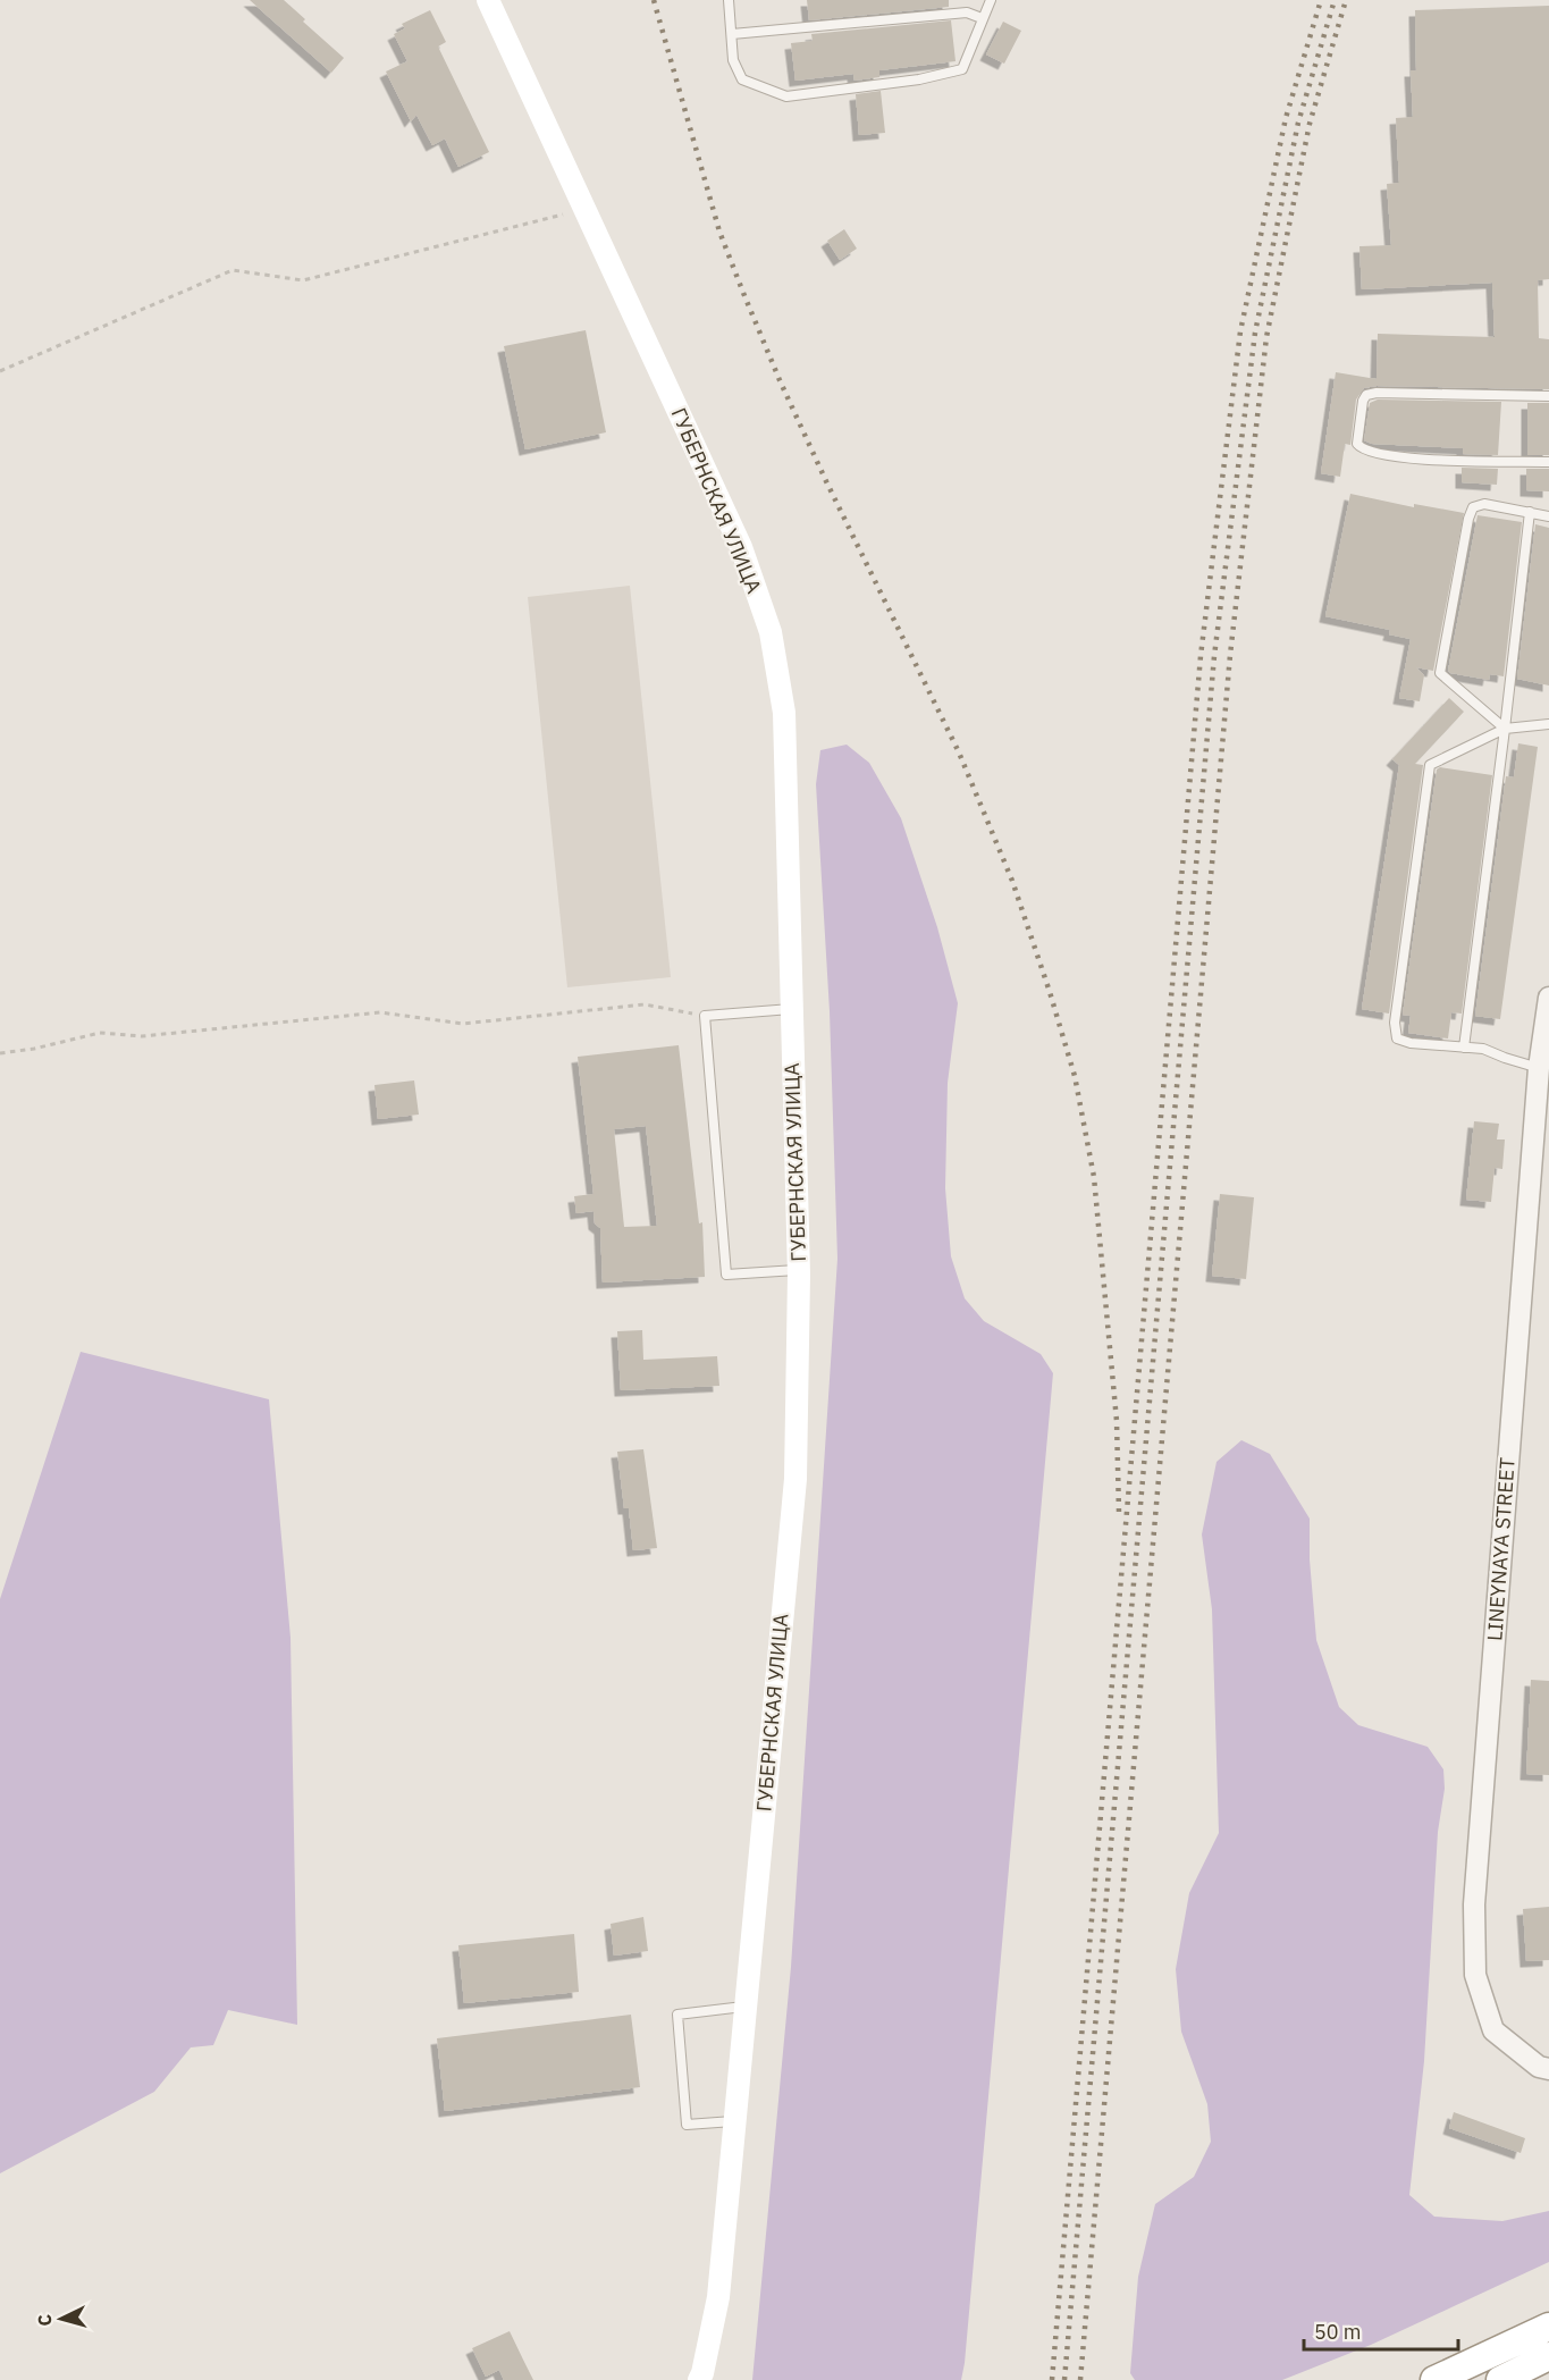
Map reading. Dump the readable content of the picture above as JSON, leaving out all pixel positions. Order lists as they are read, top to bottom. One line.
{"streets":{"main road":["ГУБЕРНСКАЯ УЛИЦА"],"street":["LINEYNAYA STREET"]},"scale_bar":"50 m","north":"left"}
